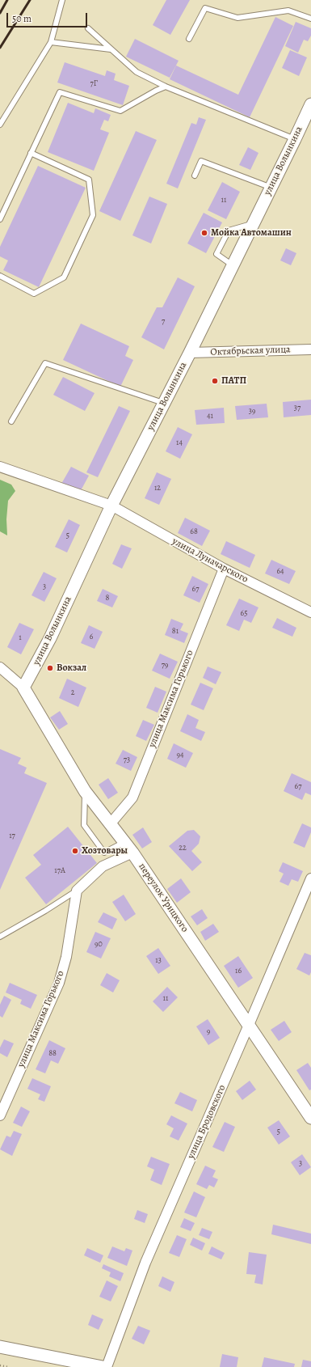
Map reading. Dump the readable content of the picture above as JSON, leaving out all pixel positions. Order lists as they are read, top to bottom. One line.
{"streets":{"street":["улица Волынкина","Октябрьская улица","улица Луначарского","улица Максима Горького","переулок Урицкого","улица Бродовского"]},"crossings":[["улица Волынкина","Октябрьская улица"],["улица Волынкина","улица Луначарского"],["улица Волынкина","переулок Урицкого"],["улица Луначарского","улица Максима Горького"],["улица Максима Горького","переулок Урицкого"],["переулок Урицкого","улица Бродовского"]],"places":["Мойка Автомашин","ПАТП","Вокзал","Хозтовары"],"house_numbers":["7Г","11","7","37","39","41","14","12","68","5","64","3","67","8","65","81","6","1","79","2","94","73","67","17","22","17А","90","13","16","11","9","88","5","3"],"scale_bar":"50 m"}
